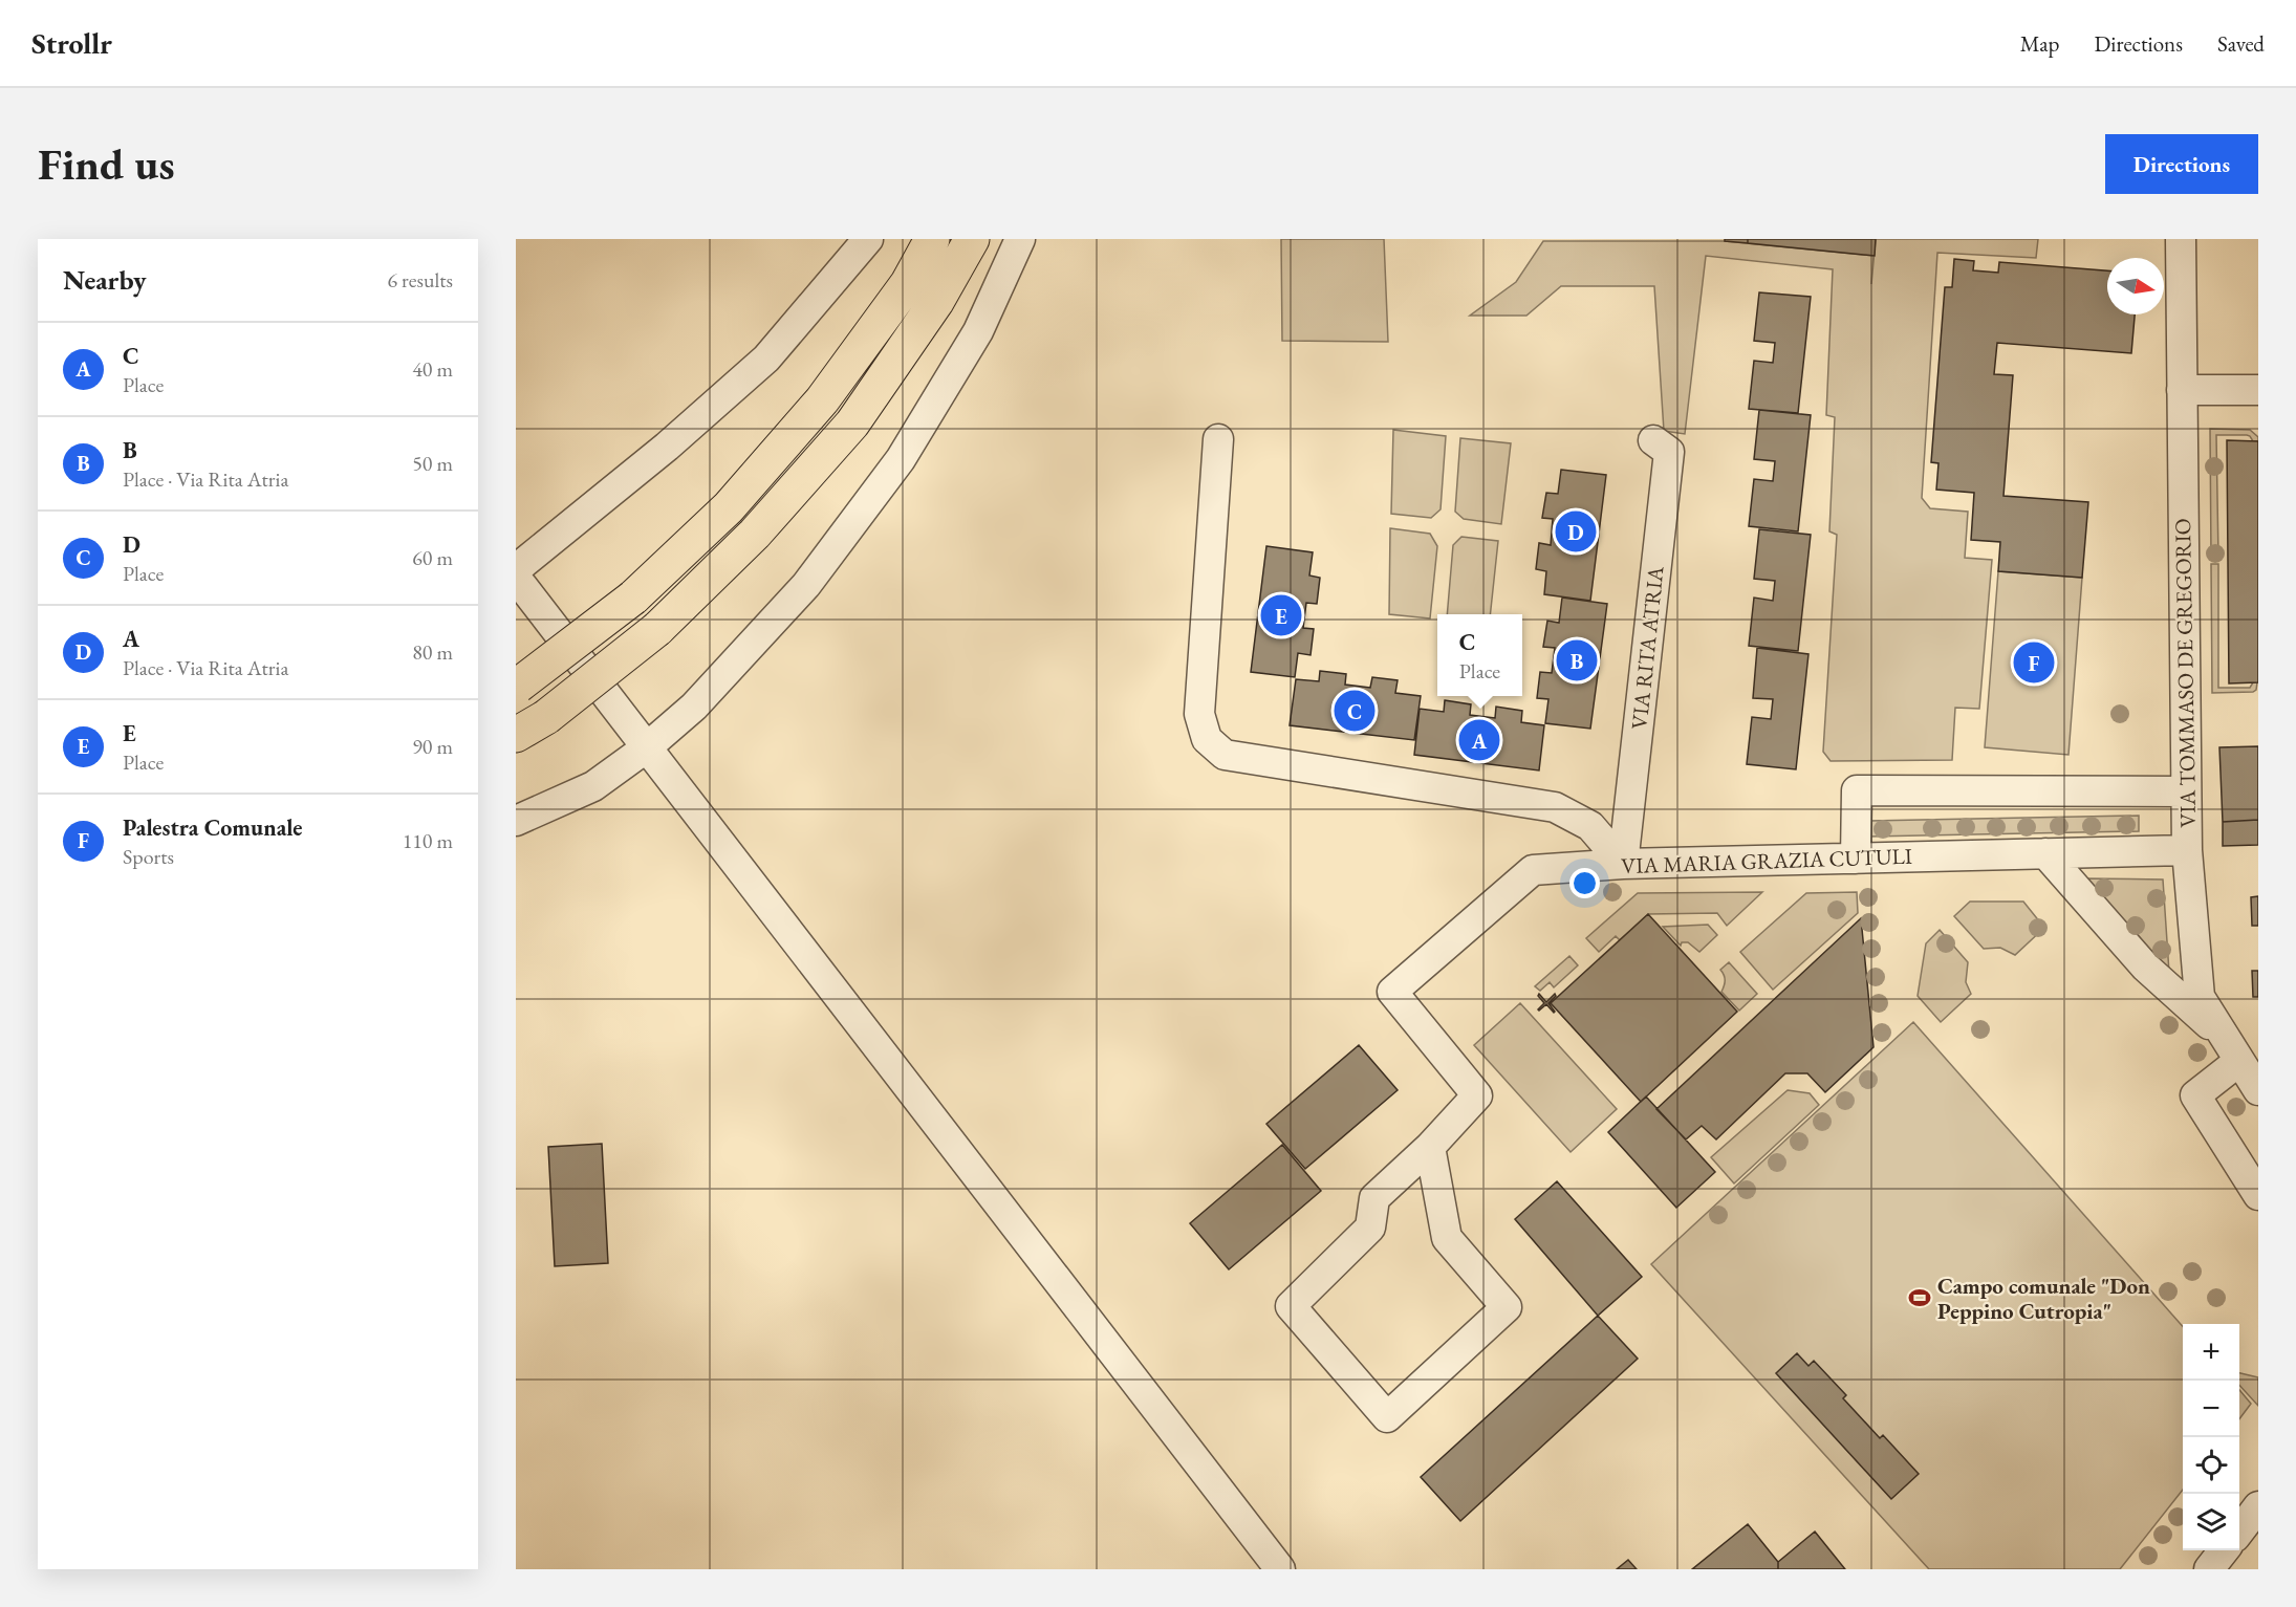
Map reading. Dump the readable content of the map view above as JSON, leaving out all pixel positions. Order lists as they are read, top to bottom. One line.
{"streets":{"street":["VIA RITA ATRIA","VIA TOMMASO DE GREGORIO","VIA MARIA GRAZIA CUTULI"]},"crossings":[["VIA RITA ATRIA","VIA MARIA GRAZIA CUTULI"],["VIA TOMMASO DE GREGORIO","VIA MARIA GRAZIA CUTULI"]],"places":{"sports":["Campo comunale \"Don Peppino Cutropia\""]},"north":"right","page":{"header":"Strollr","nav":["Map","Directions","Saved"],"buttons":"Directions","title":"Find us","heading":["Nearby","6 results"],"list":[{"mark":"A","name":"C","note":"Place","value":"40 m"},{"mark":"B","name":"B","note":"Place · Via Rita Atria","value":"50 m"},{"mark":"C","name":"D","note":"Place","value":"60 m"},{"mark":"D","name":"A","note":"Place · Via Rita Atria","value":"80 m"},{"mark":"E","name":"E","note":"Place","value":"90 m"},{"mark":"F","name":"Palestra Comunale","note":"Sports","value":"110 m"}],"pins":["D","E","B","F","C","A"],"popup":["C","Place"],"map_buttons":["+","−"]}}
